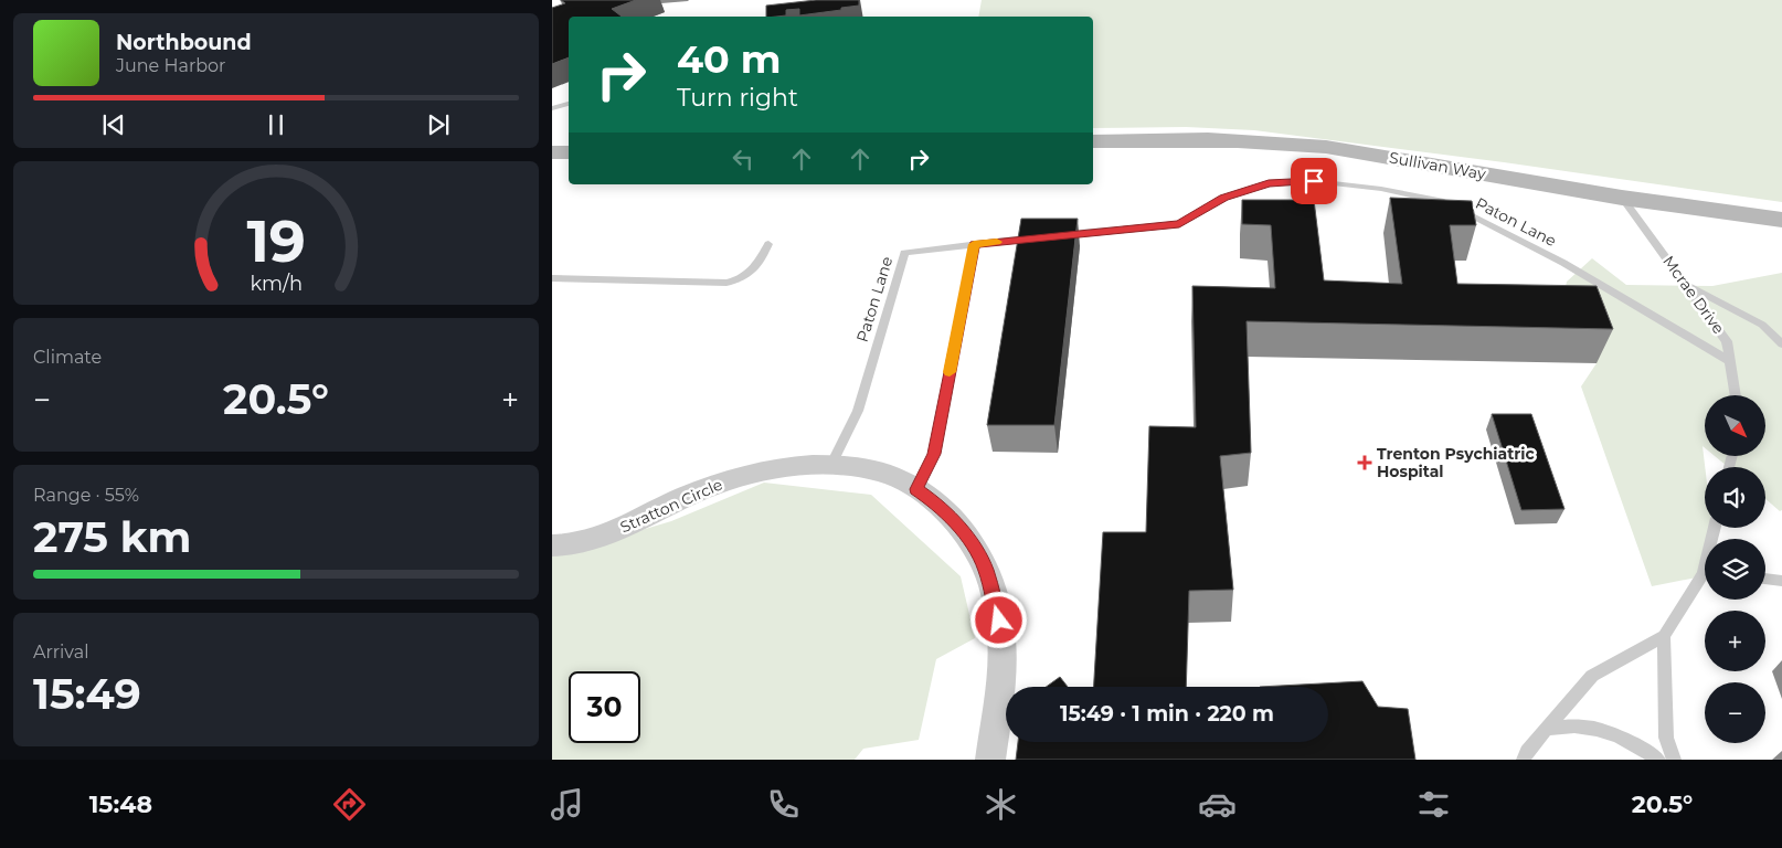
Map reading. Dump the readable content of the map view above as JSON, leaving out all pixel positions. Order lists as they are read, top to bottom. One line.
{"streets":{"main road":["Sullivan Way"],"street":["Stratton Circle"],"lane":["Paton Lane","Mcrae Drive"]},"crossings":[["Sullivan Way","Mcrae Drive"],["Paton Lane","Mcrae Drive"],["Paton Lane","Stratton Circle"]],"places":{"health":["Trenton Psychiatric Hospital"]},"north":"bottom right","page":{"turn":["40 m","Turn right"],"song":["Northbound","June Harbor"],"tile":["Climate",["Range · 55%","275 km"],["Arrival","15:49"]],"heat":["−","20.5°","+"],"map_buttons":["+","−"],"limit":"30","trip":"15:49 · 1 min · 220 m","tabs":["15:48","20.5°"],"gauge":["19","km/h"]}}
